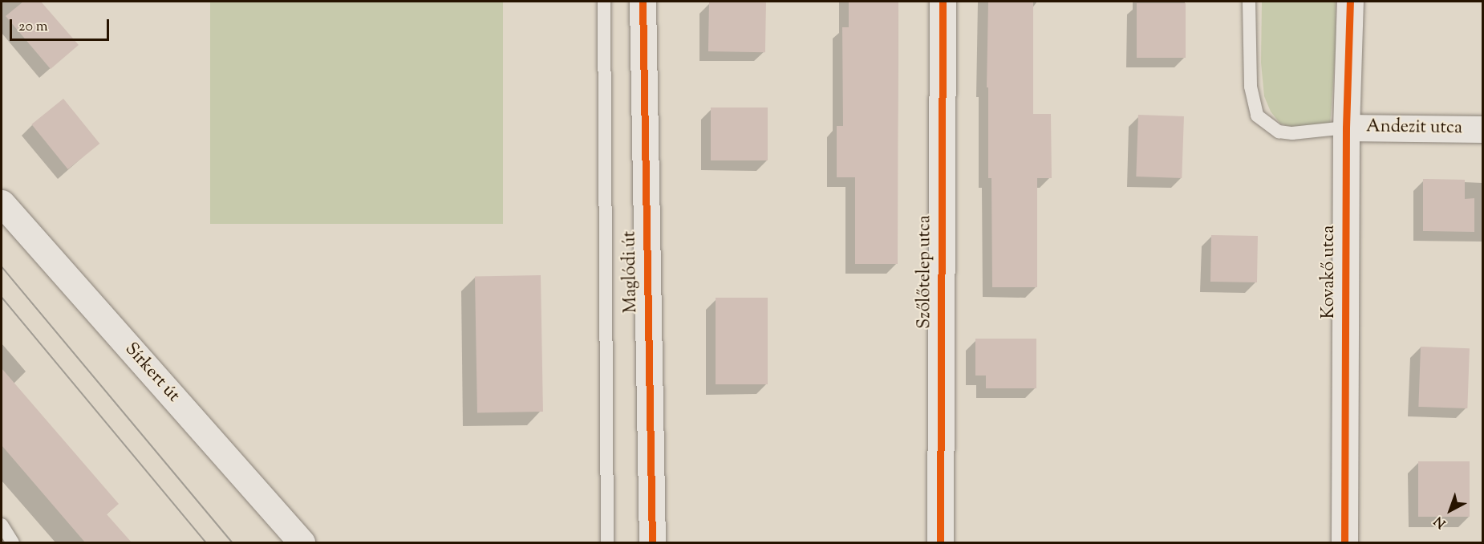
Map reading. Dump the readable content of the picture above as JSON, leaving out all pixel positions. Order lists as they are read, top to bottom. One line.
{"streets":{"street":["Andezit utca","Maglódi út","Szőlőtelep utca","Kovakő utca","Sírkert út"]},"crossings":[["Andezit utca","Kovakő utca"]],"scale_bar":"20 m","north":"bottom left"}
